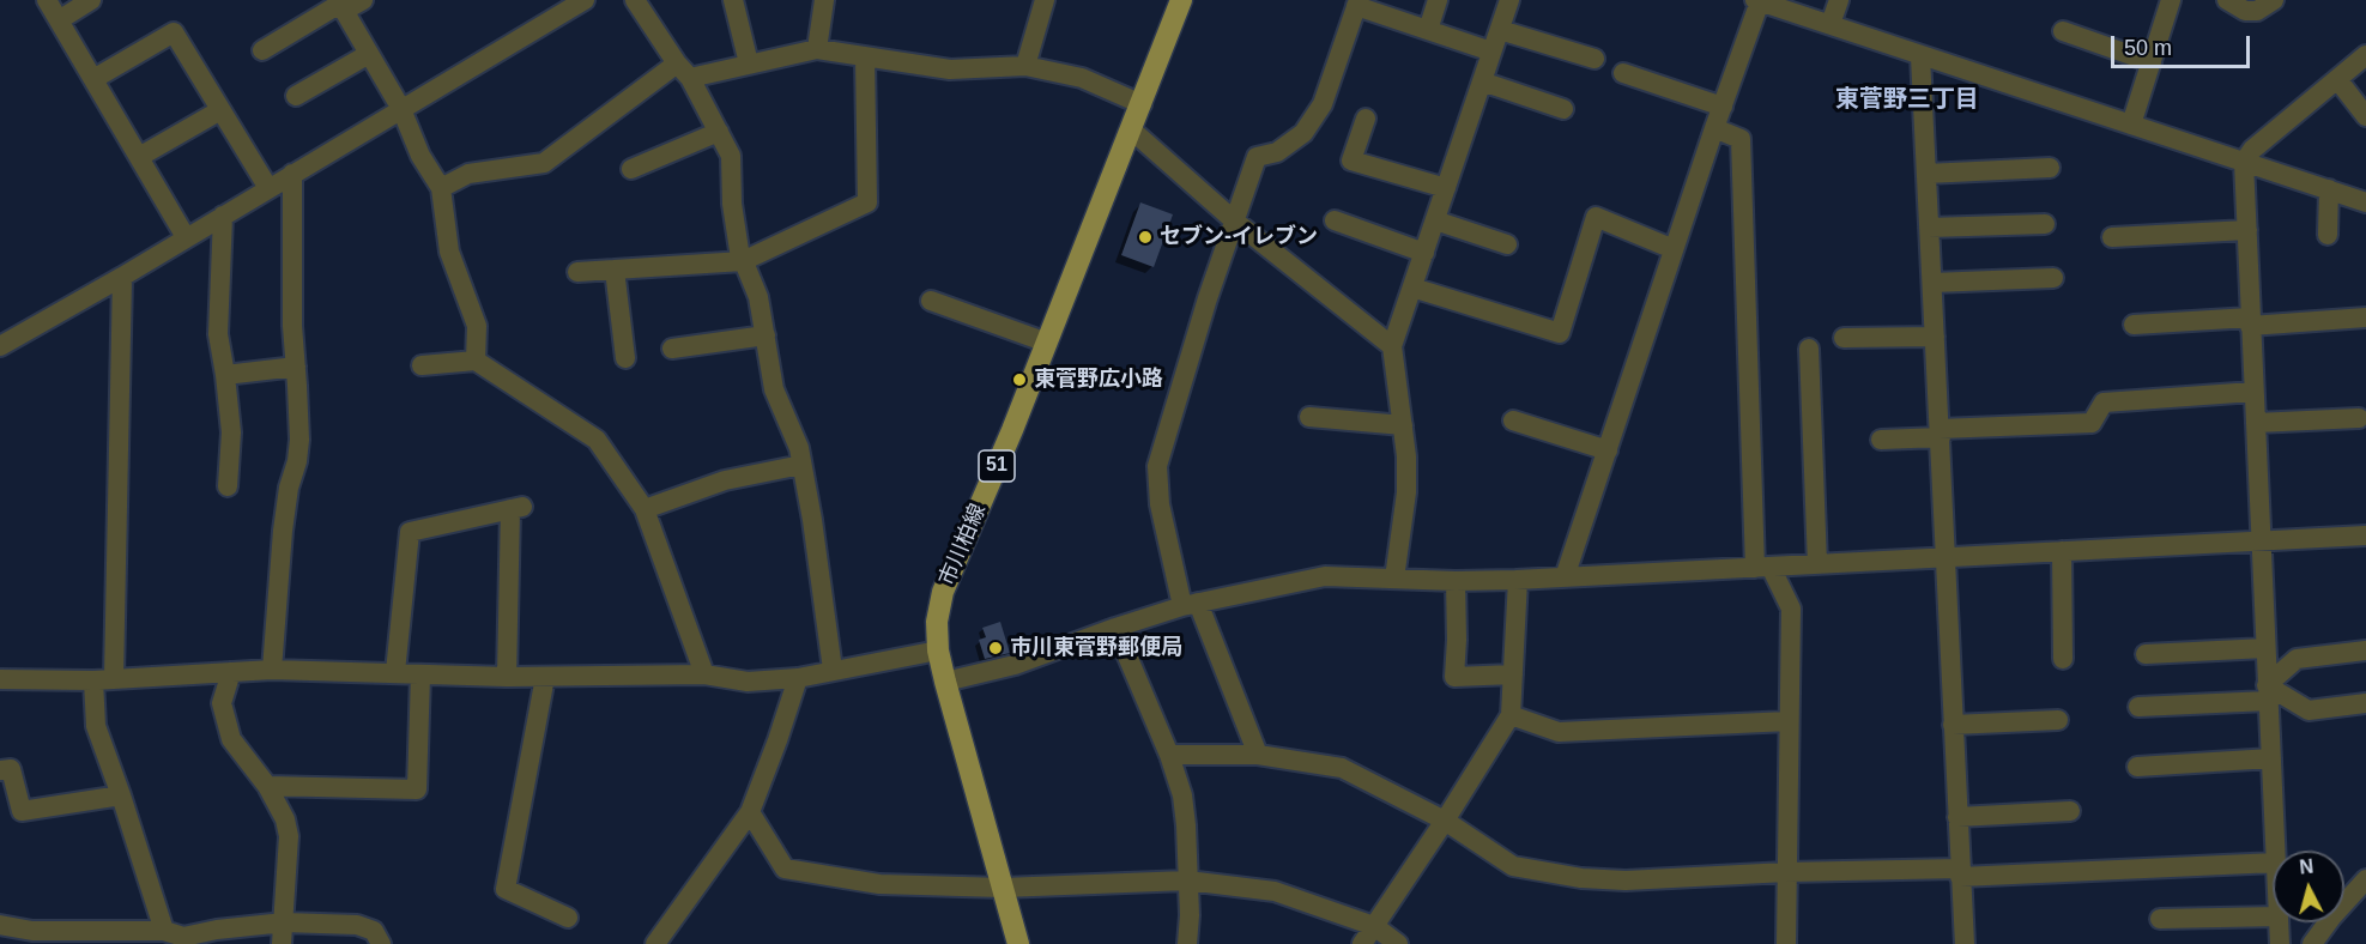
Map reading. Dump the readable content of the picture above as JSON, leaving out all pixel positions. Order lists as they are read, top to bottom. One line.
{"streets":{"main road":["51","市川柏線"]},"districts":["東菅野三丁目"],"places":["セブン-イレブン","東菅野広小路","市川東菅野郵便局"],"scale_bar":"50 m","north":"top"}
